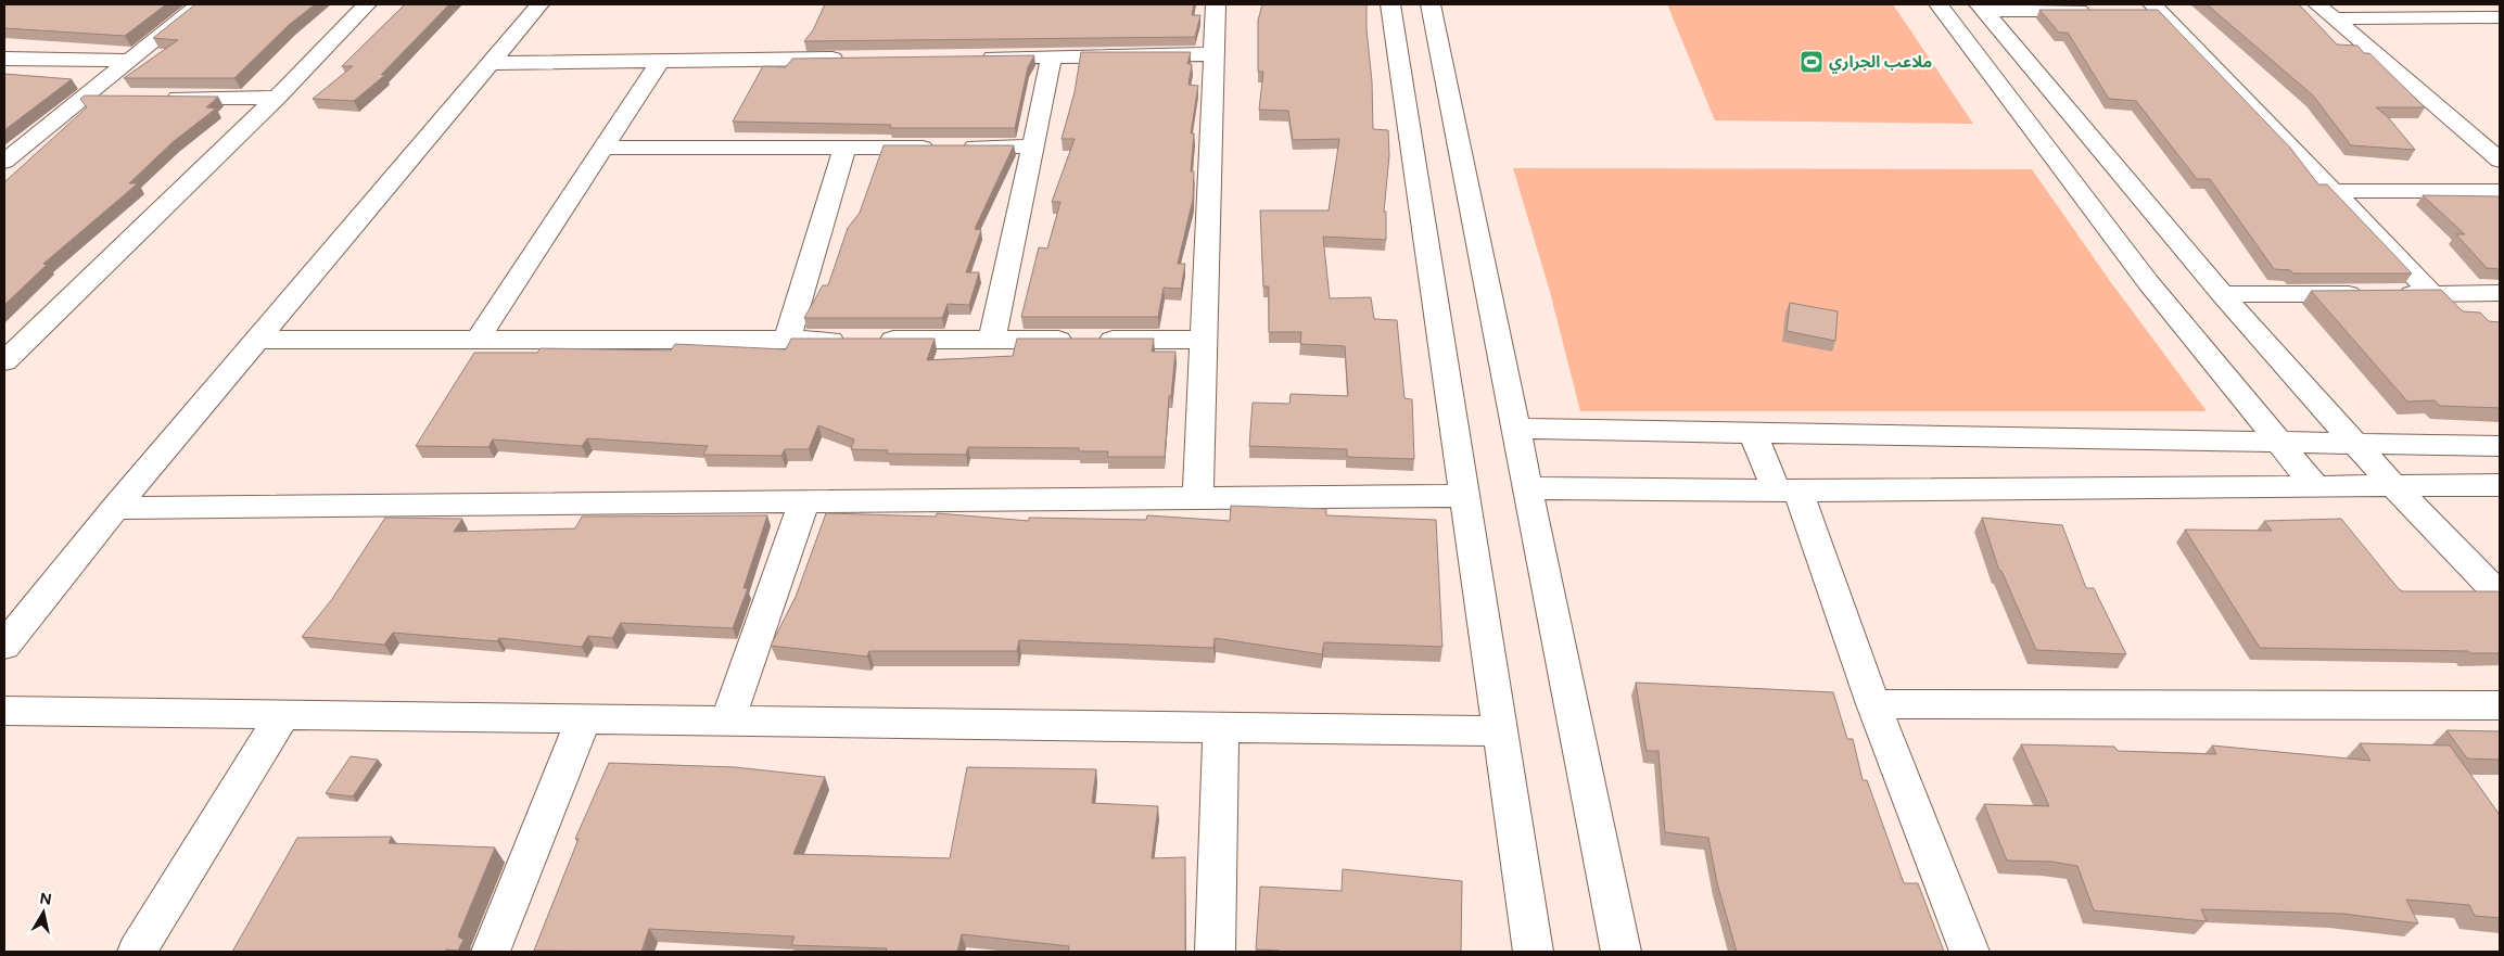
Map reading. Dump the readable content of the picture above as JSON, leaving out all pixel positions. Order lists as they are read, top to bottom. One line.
{"places":{"sports":["ملاعب الجراري"]},"north":"top"}
